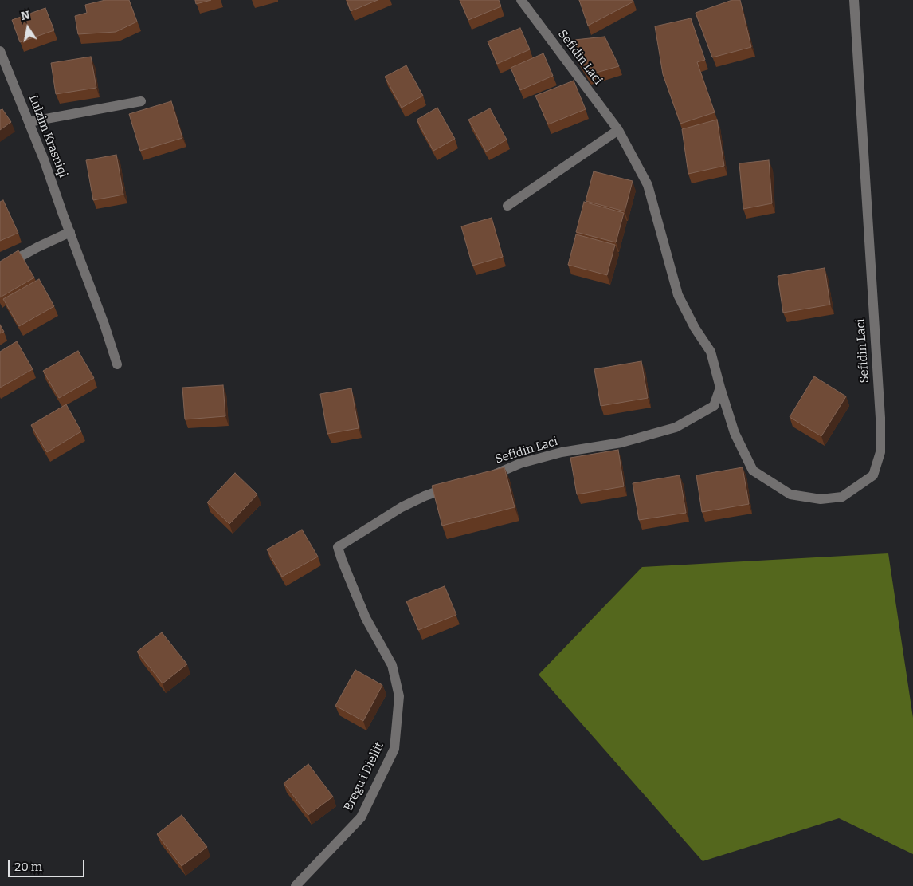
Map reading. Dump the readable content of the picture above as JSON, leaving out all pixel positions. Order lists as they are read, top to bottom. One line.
{"streets":{"street":["Sefidin Laci","Lulzim Krasniqi","Bregu i Diellit"]},"scale_bar":"20 m","north":"top"}
